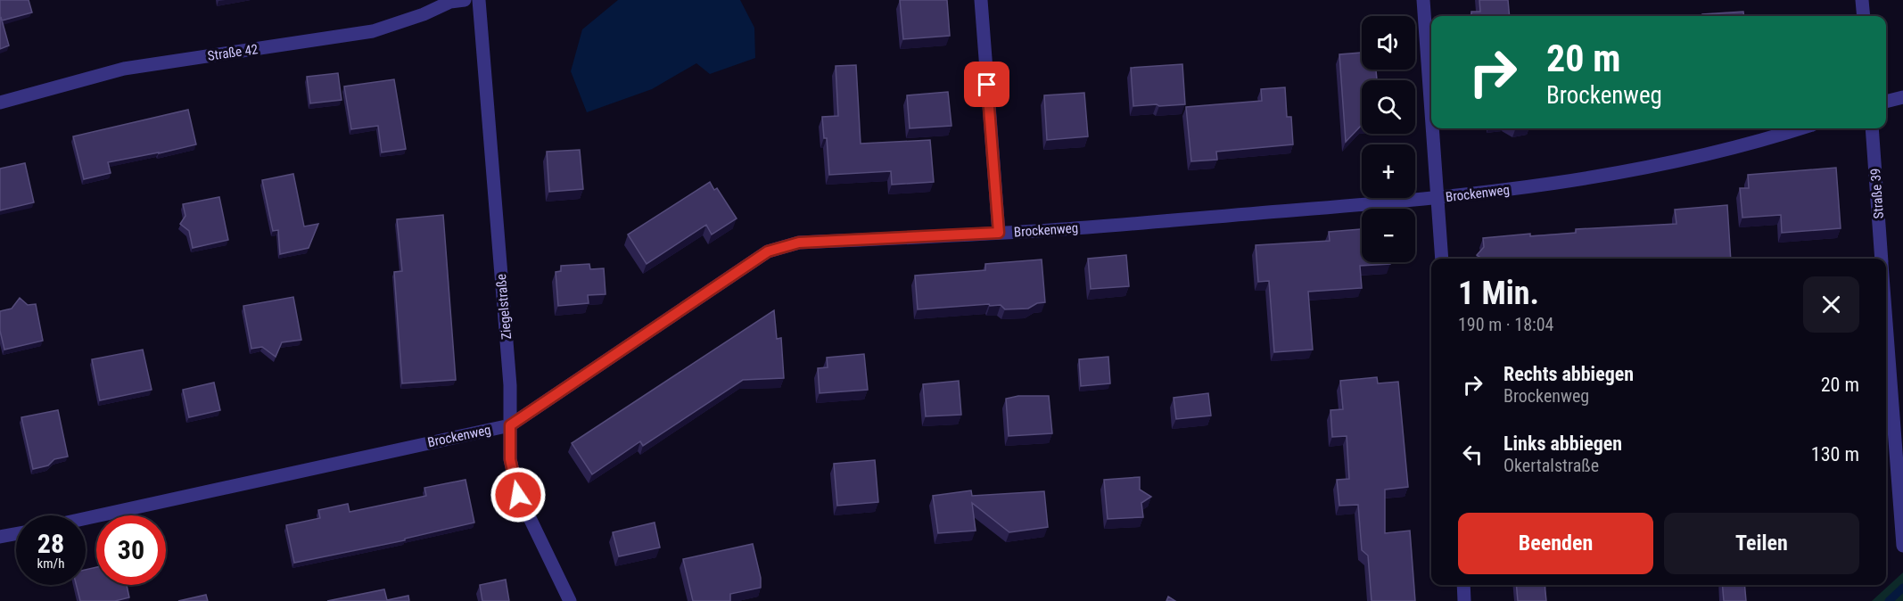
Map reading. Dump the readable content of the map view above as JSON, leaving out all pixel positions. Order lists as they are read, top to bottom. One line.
{"streets":{"street":["Straße 42","Brockenweg","Straße 39","Ziegelstraße"]},"crossings":[["Brockenweg","Ziegelstraße"]],"page":{"map_buttons":["+","−"],"turn":["20 m","Brockenweg"],"heading":["1 Min.","190 m · 18:04"],"list":[{"name":"Rechts abbiegen","note":"Brockenweg","value":"20 m"},{"name":"Links abbiegen","note":"Okertalstraße","value":"130 m"}],"buttons":["Beenden","Teilen"],"speed":"28 km/h","limit":"30"}}
